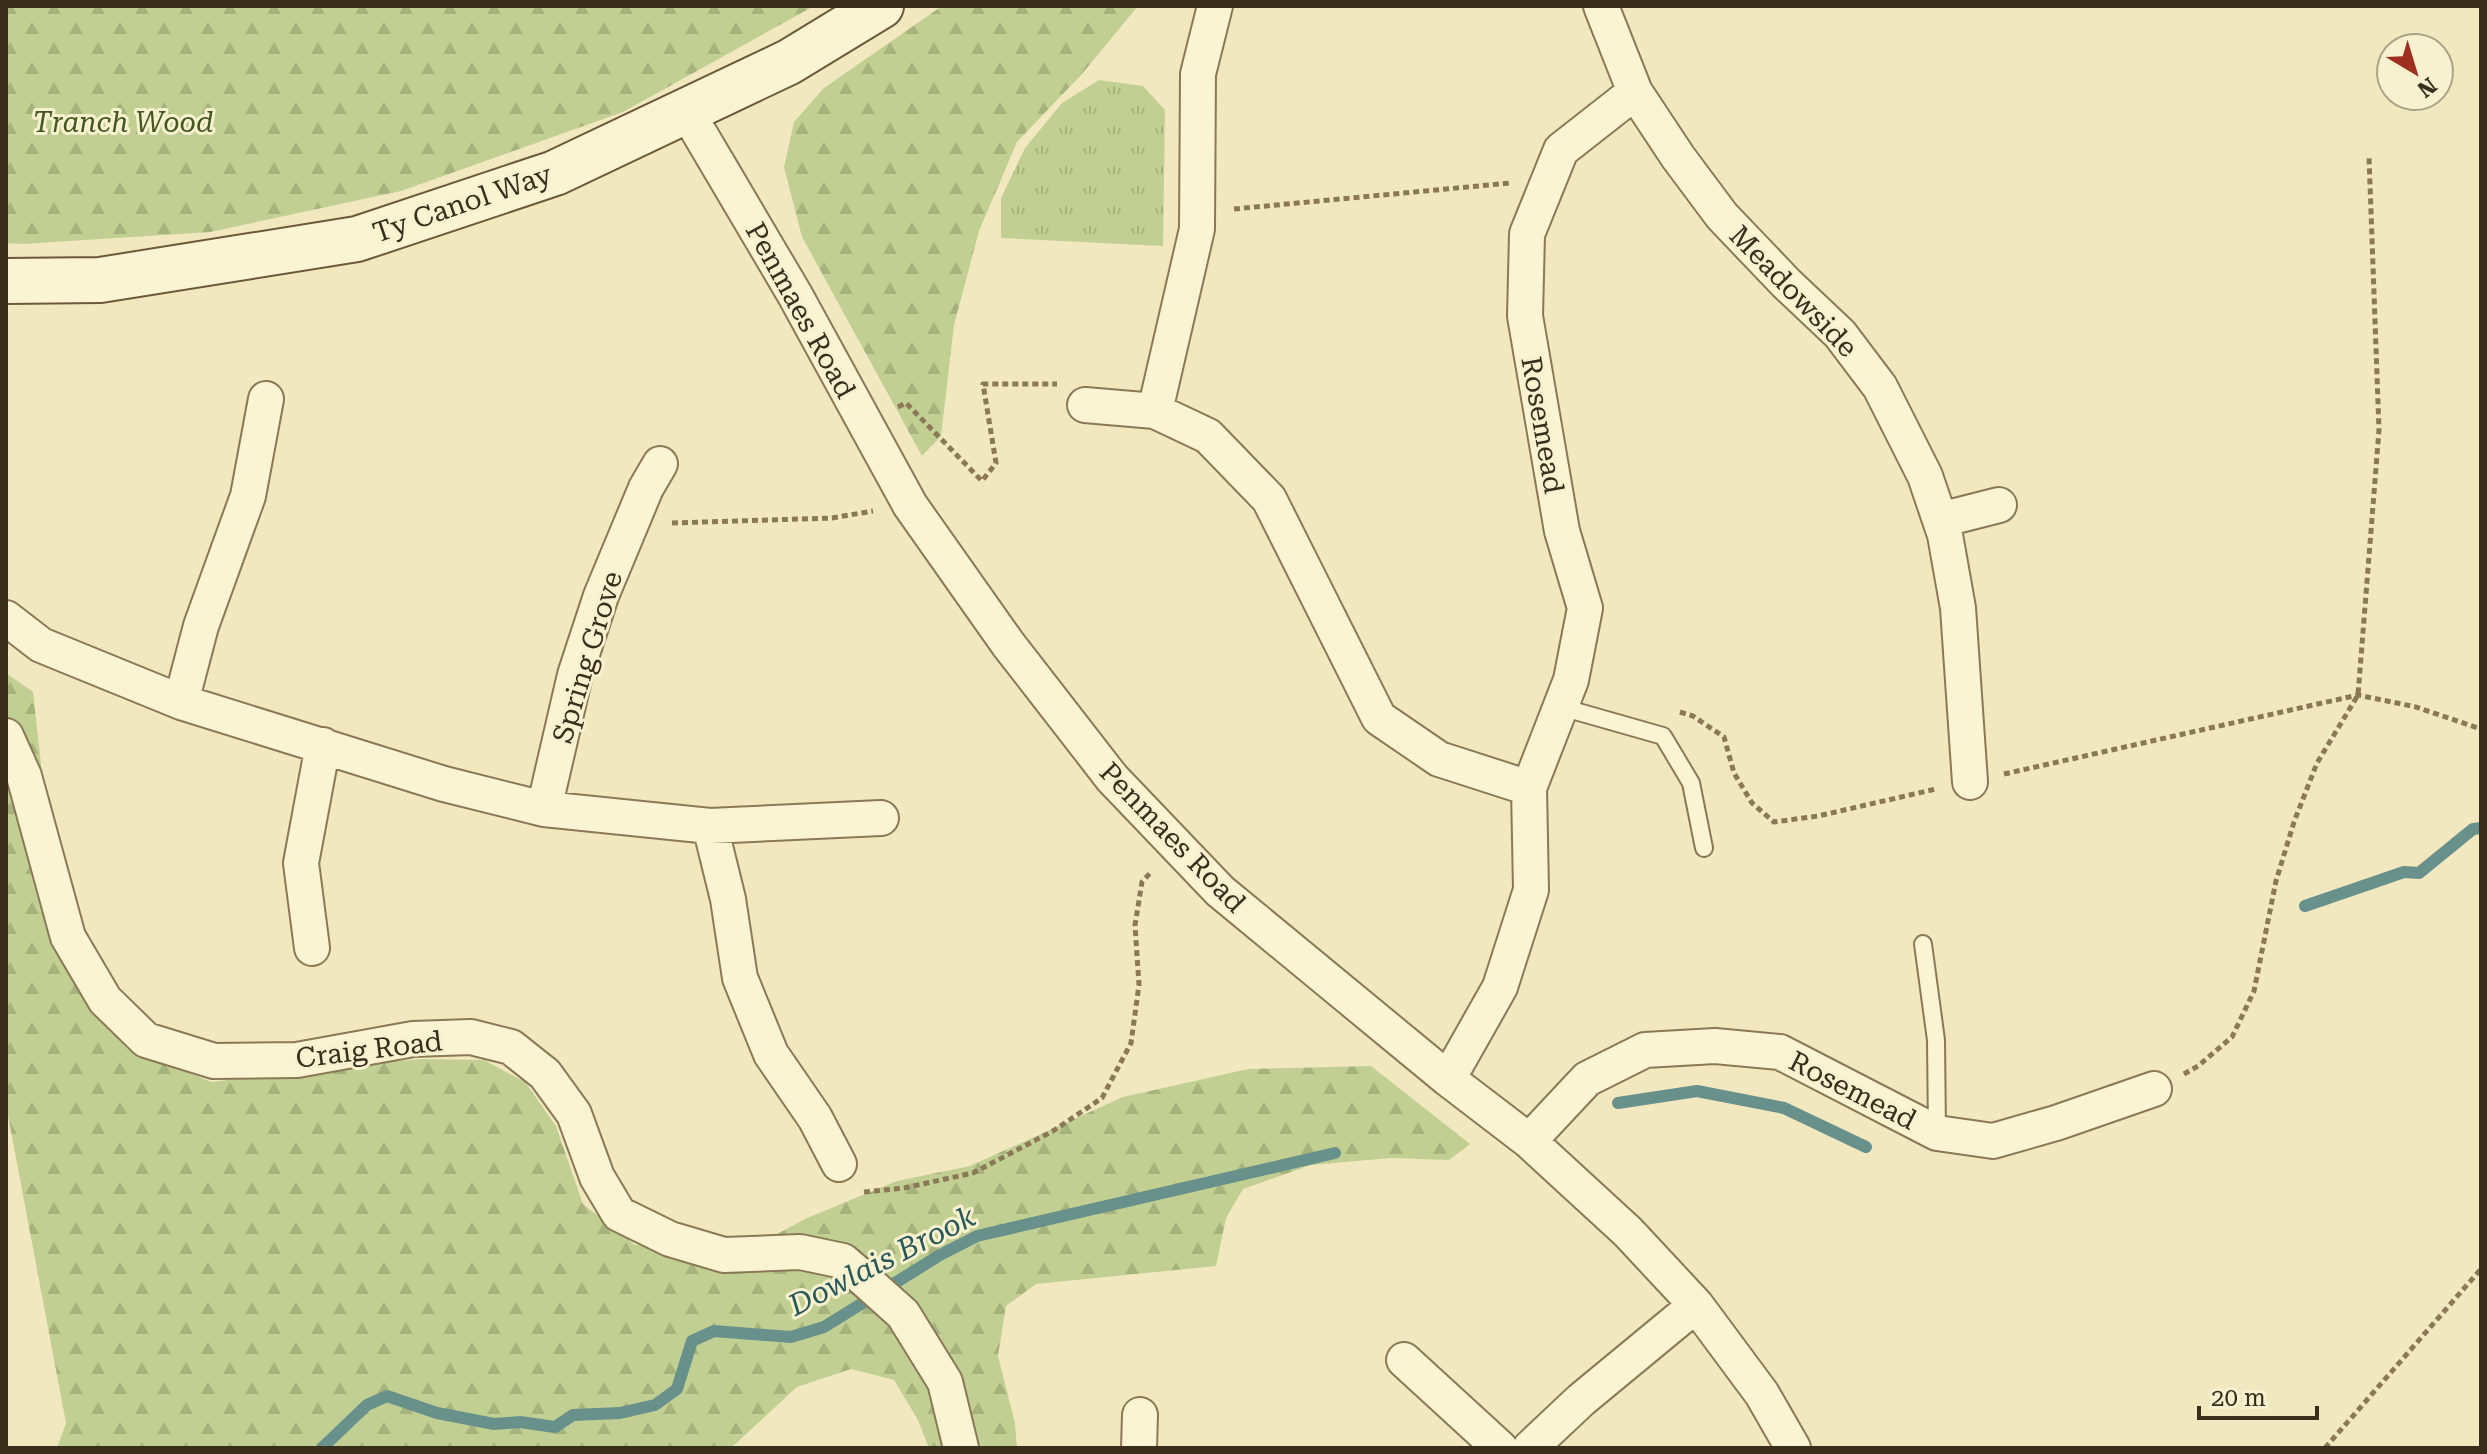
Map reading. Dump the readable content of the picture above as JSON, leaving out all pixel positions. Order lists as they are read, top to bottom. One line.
{"streets":{"street":["Ty Canol Way","Meadowside","Penmaes Road","Rosemead","Spring Grove","Craig Road"]},"crossings":[["Ty Canol Way","Penmaes Road"],["Meadowside","Rosemead"],["Penmaes Road","Rosemead"]],"water":["Dowlais Brook"],"parks":["Tranch Wood"],"scale_bar":"20 m","north":"bottom right"}
